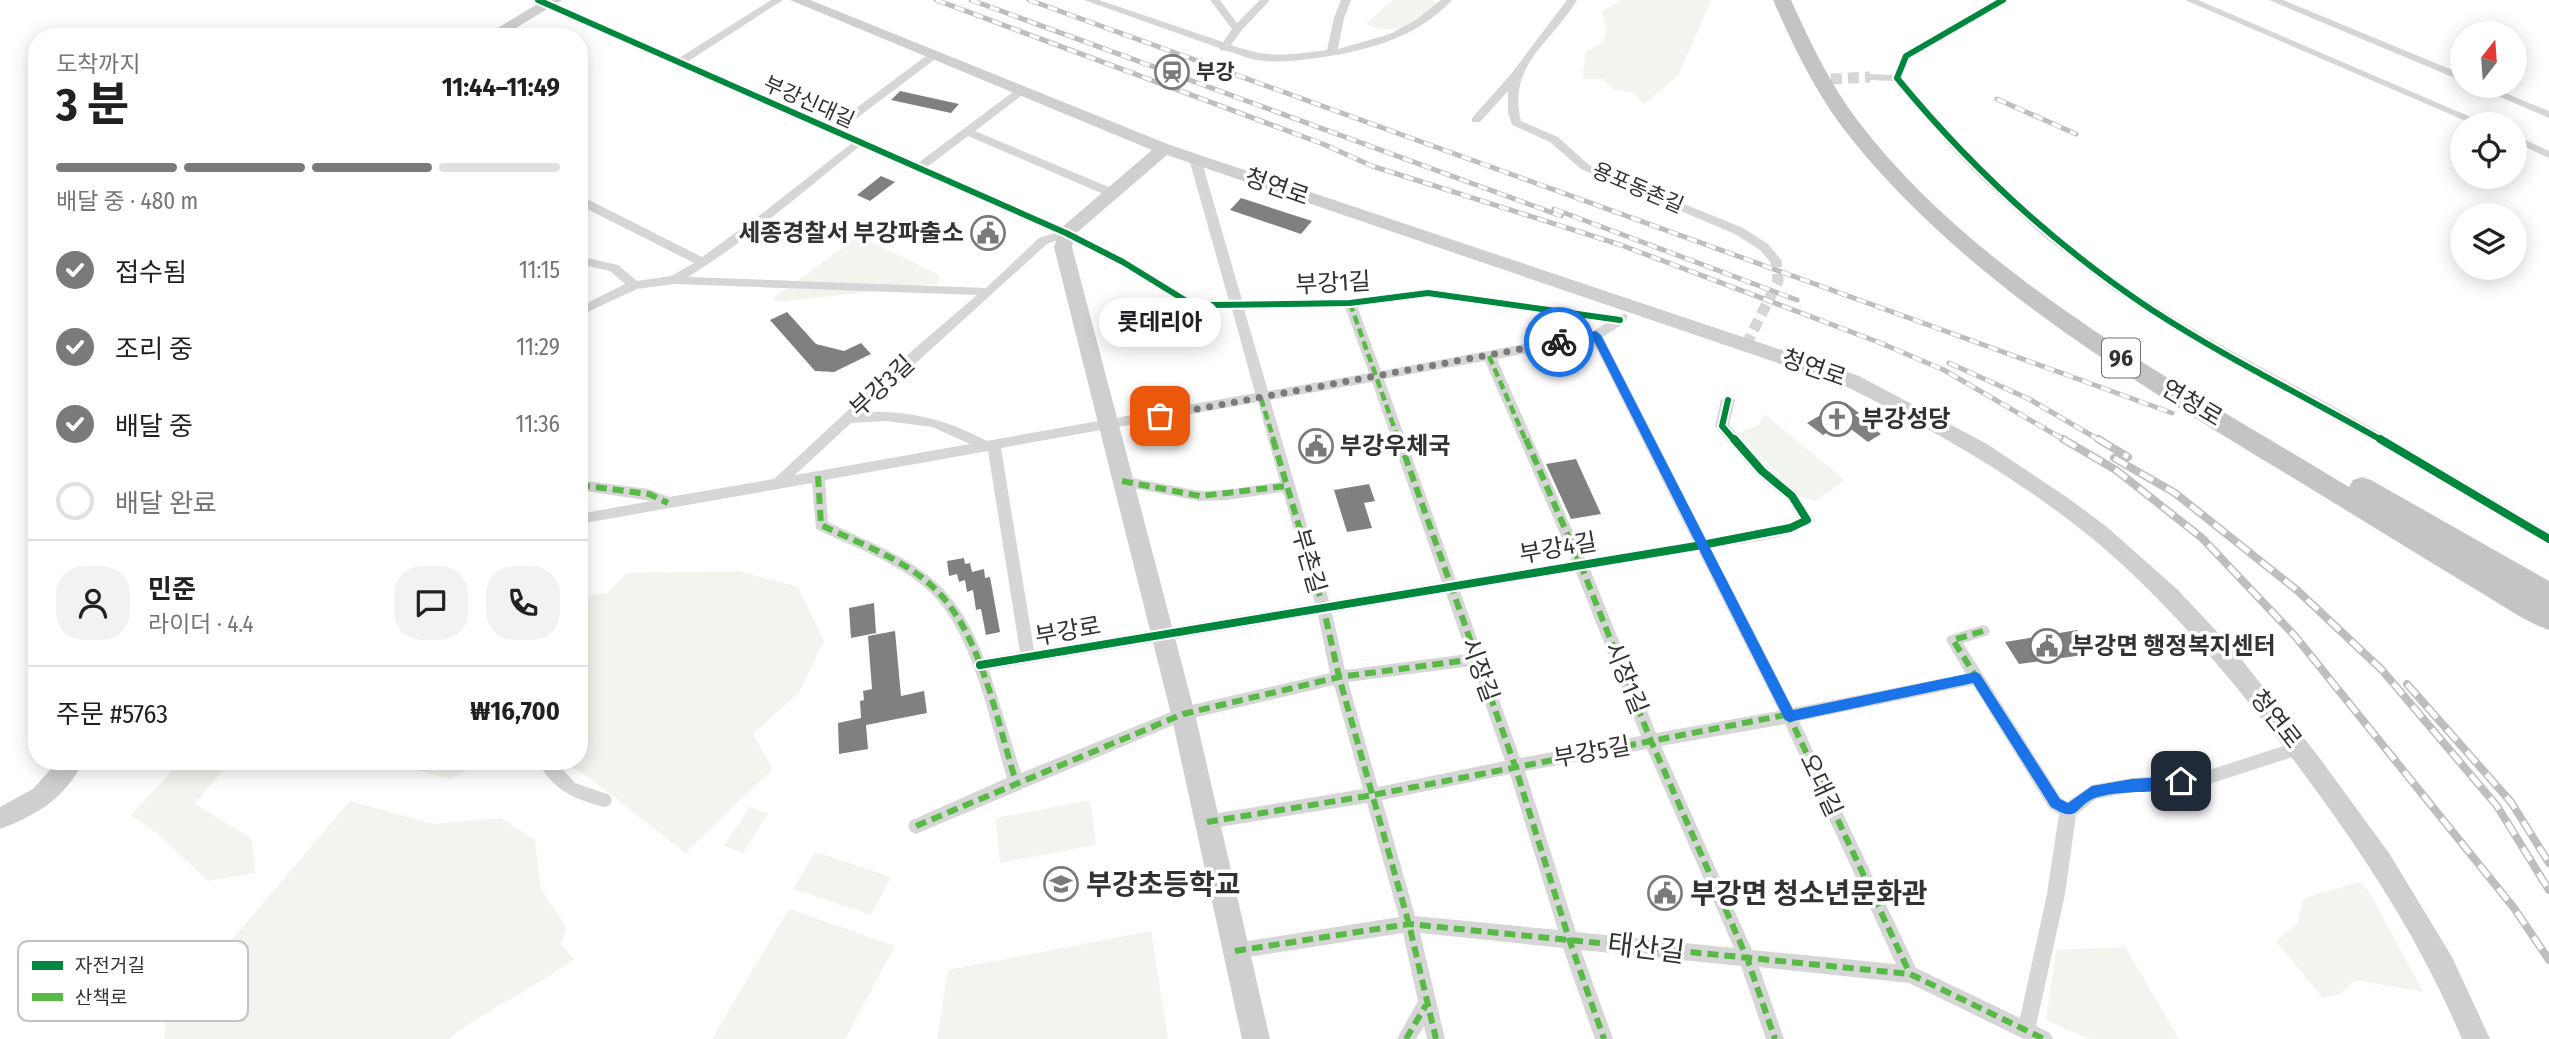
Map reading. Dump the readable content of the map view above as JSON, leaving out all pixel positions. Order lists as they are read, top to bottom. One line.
{"streets":{"highway":["96","연청로"],"main road":["청연로"],"street":["부강신대길","용포동촌길","부강1길","부강3길","부강4길","부촌길","부강로","시장길","시장1길","부강5길","오대길","태산길"]},"crossings":[["부강신대길","청연로"],["부강신대길","부강1길"],["청연로","부강1길"],["청연로","부촌길"],["부강1길","부촌길"],["부강1길","시장길"],["부강4길","부촌길"],["부강4길","부강로"],["부강4길","시장길"],["부강4길","시장1길"],["부강4길","오대길"],["부촌길","부강5길"],["부촌길","태산길"],["시장길","부강5길"],["시장길","태산길"],["시장1길","부강5길"],["시장1길","태산길"],["부강5길","오대길"],["오대길","태산길"]],"places":{"station":["부강"],"public building":["세종경찰서 부강파출소","부강우체국","부강면 행정복지센터","부강면 청소년문화관"],"other":["롯데리아"],"church":["부강성당"],"school or university":["부강초등학교"]},"legend":["자전거길","산책로"],"north":"top","page":{"heading":["3 분","도착까지","11:44–11:49"],"panel":["민준","라이더 · 4.4","주문 #5763","₩16,700"],"bar":"배달 중 · 480 m","list":[["접수됨","11:15"],["조리 중","11:29"],["배달 중","11:36"],"배달 완료"],"bubble":"롯데리아"}}
